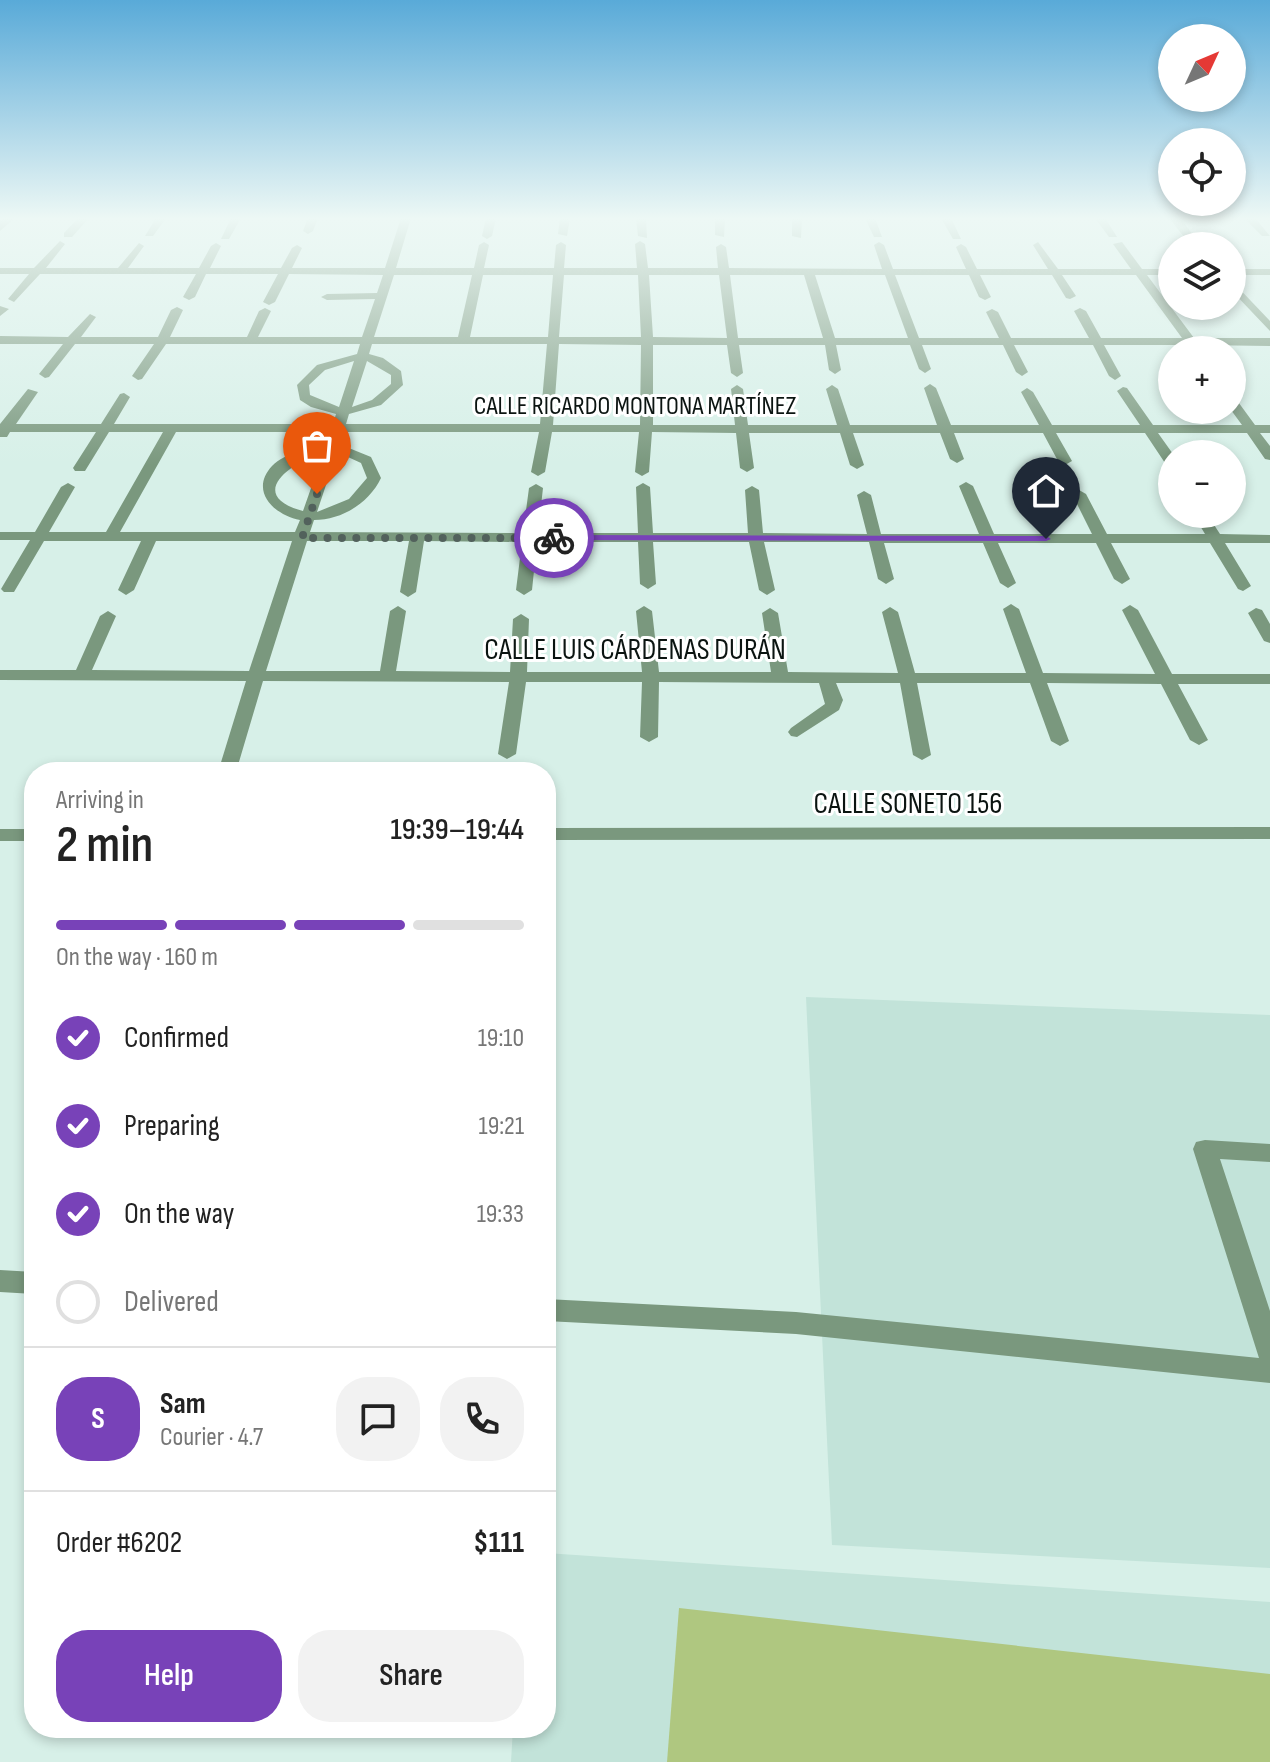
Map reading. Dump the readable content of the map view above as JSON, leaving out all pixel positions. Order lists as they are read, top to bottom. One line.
{"streets":{"street":["CALLE RICARDO MONTONA MARTÍNEZ","CALLE LUIS CÁRDENAS DURÁN","CALLE SONETO 156"]},"north":"top right","page":{"map_buttons":["+","−"],"heading":["2 min","Arriving in","19:39–19:44"],"panel":["Sam","Courier · 4.7","Order #6202","$111"],"bar":"On the way · 160 m","list":[["Confirmed","19:10"],["Preparing","19:21"],["On the way","19:33"],"Delivered"],"round":"S","buttons":["Help","Share"]}}
